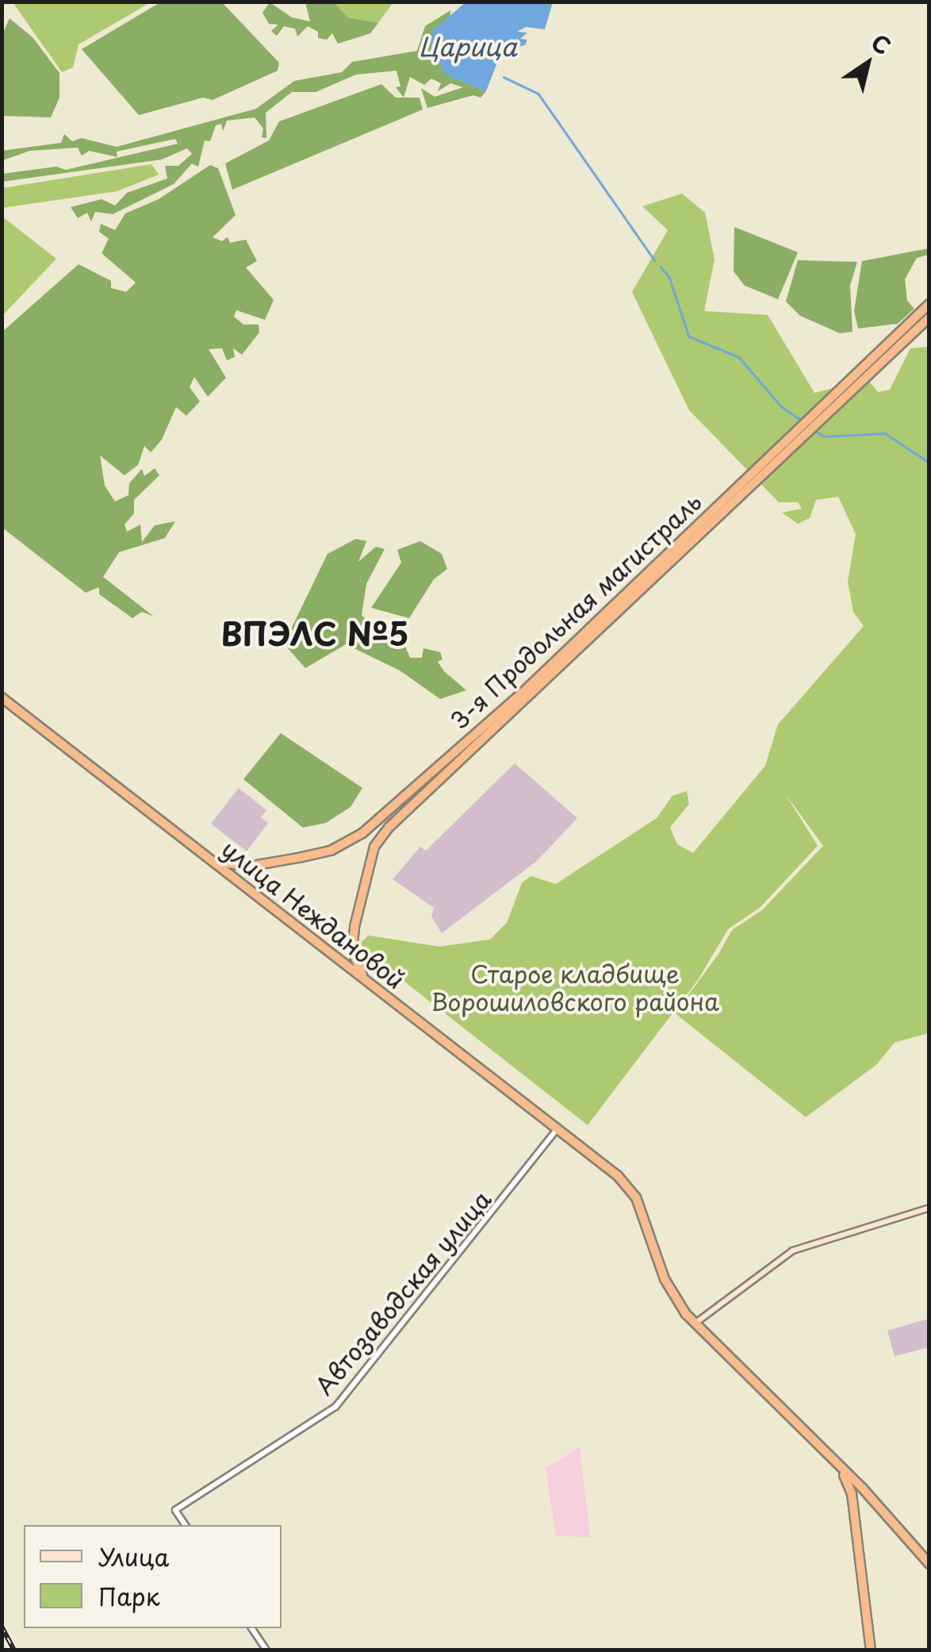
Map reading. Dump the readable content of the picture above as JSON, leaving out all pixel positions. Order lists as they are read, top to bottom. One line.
{"streets":{"highway":["3-я Продольная магистраль","улица Неждановой"],"street":["Автозаводская улица"]},"crossings":[["3-я Продольная магистраль","улица Неждановой"],["улица Неждановой","Автозаводская улица"]],"districts":["ВПЭЛС №5"],"water":["Царица"],"parks":["Старое кладбище Ворошиловского района"],"legend":["Улица","Парк"],"north":"top right"}
